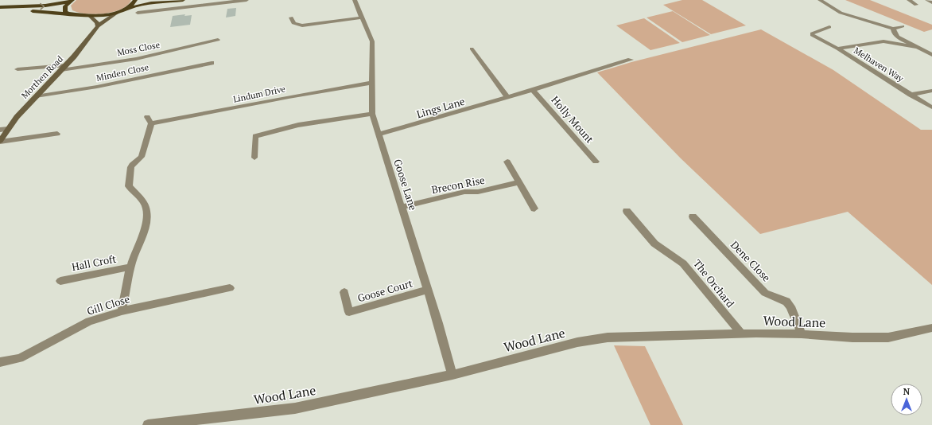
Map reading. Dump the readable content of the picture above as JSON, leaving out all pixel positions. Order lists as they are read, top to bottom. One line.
{"streets":{"main road":["Morthen Road"],"street":["Moss Close","Melhaven Way","Minden Close","Lindum Drive","Lings Lane","Holly Mount","Goose Lane","Brecon Rise","Dene Close","Hall Croft","The Orchard","Goose Court","Gill Close","Wood Lane"]},"crossings":[["Moss Close","Morthen Road"],["Minden Close","Morthen Road"],["Lindum Drive","Goose Lane"],["Lindum Drive","Hall Croft"],["Lings Lane","Holly Mount"],["Lings Lane","Goose Lane"],["Goose Lane","Brecon Rise"],["Goose Lane","Goose Court"],["Goose Lane","Wood Lane"],["Dene Close","Wood Lane"],["Hall Croft","Gill Close"],["The Orchard","Wood Lane"]],"north":"top"}
